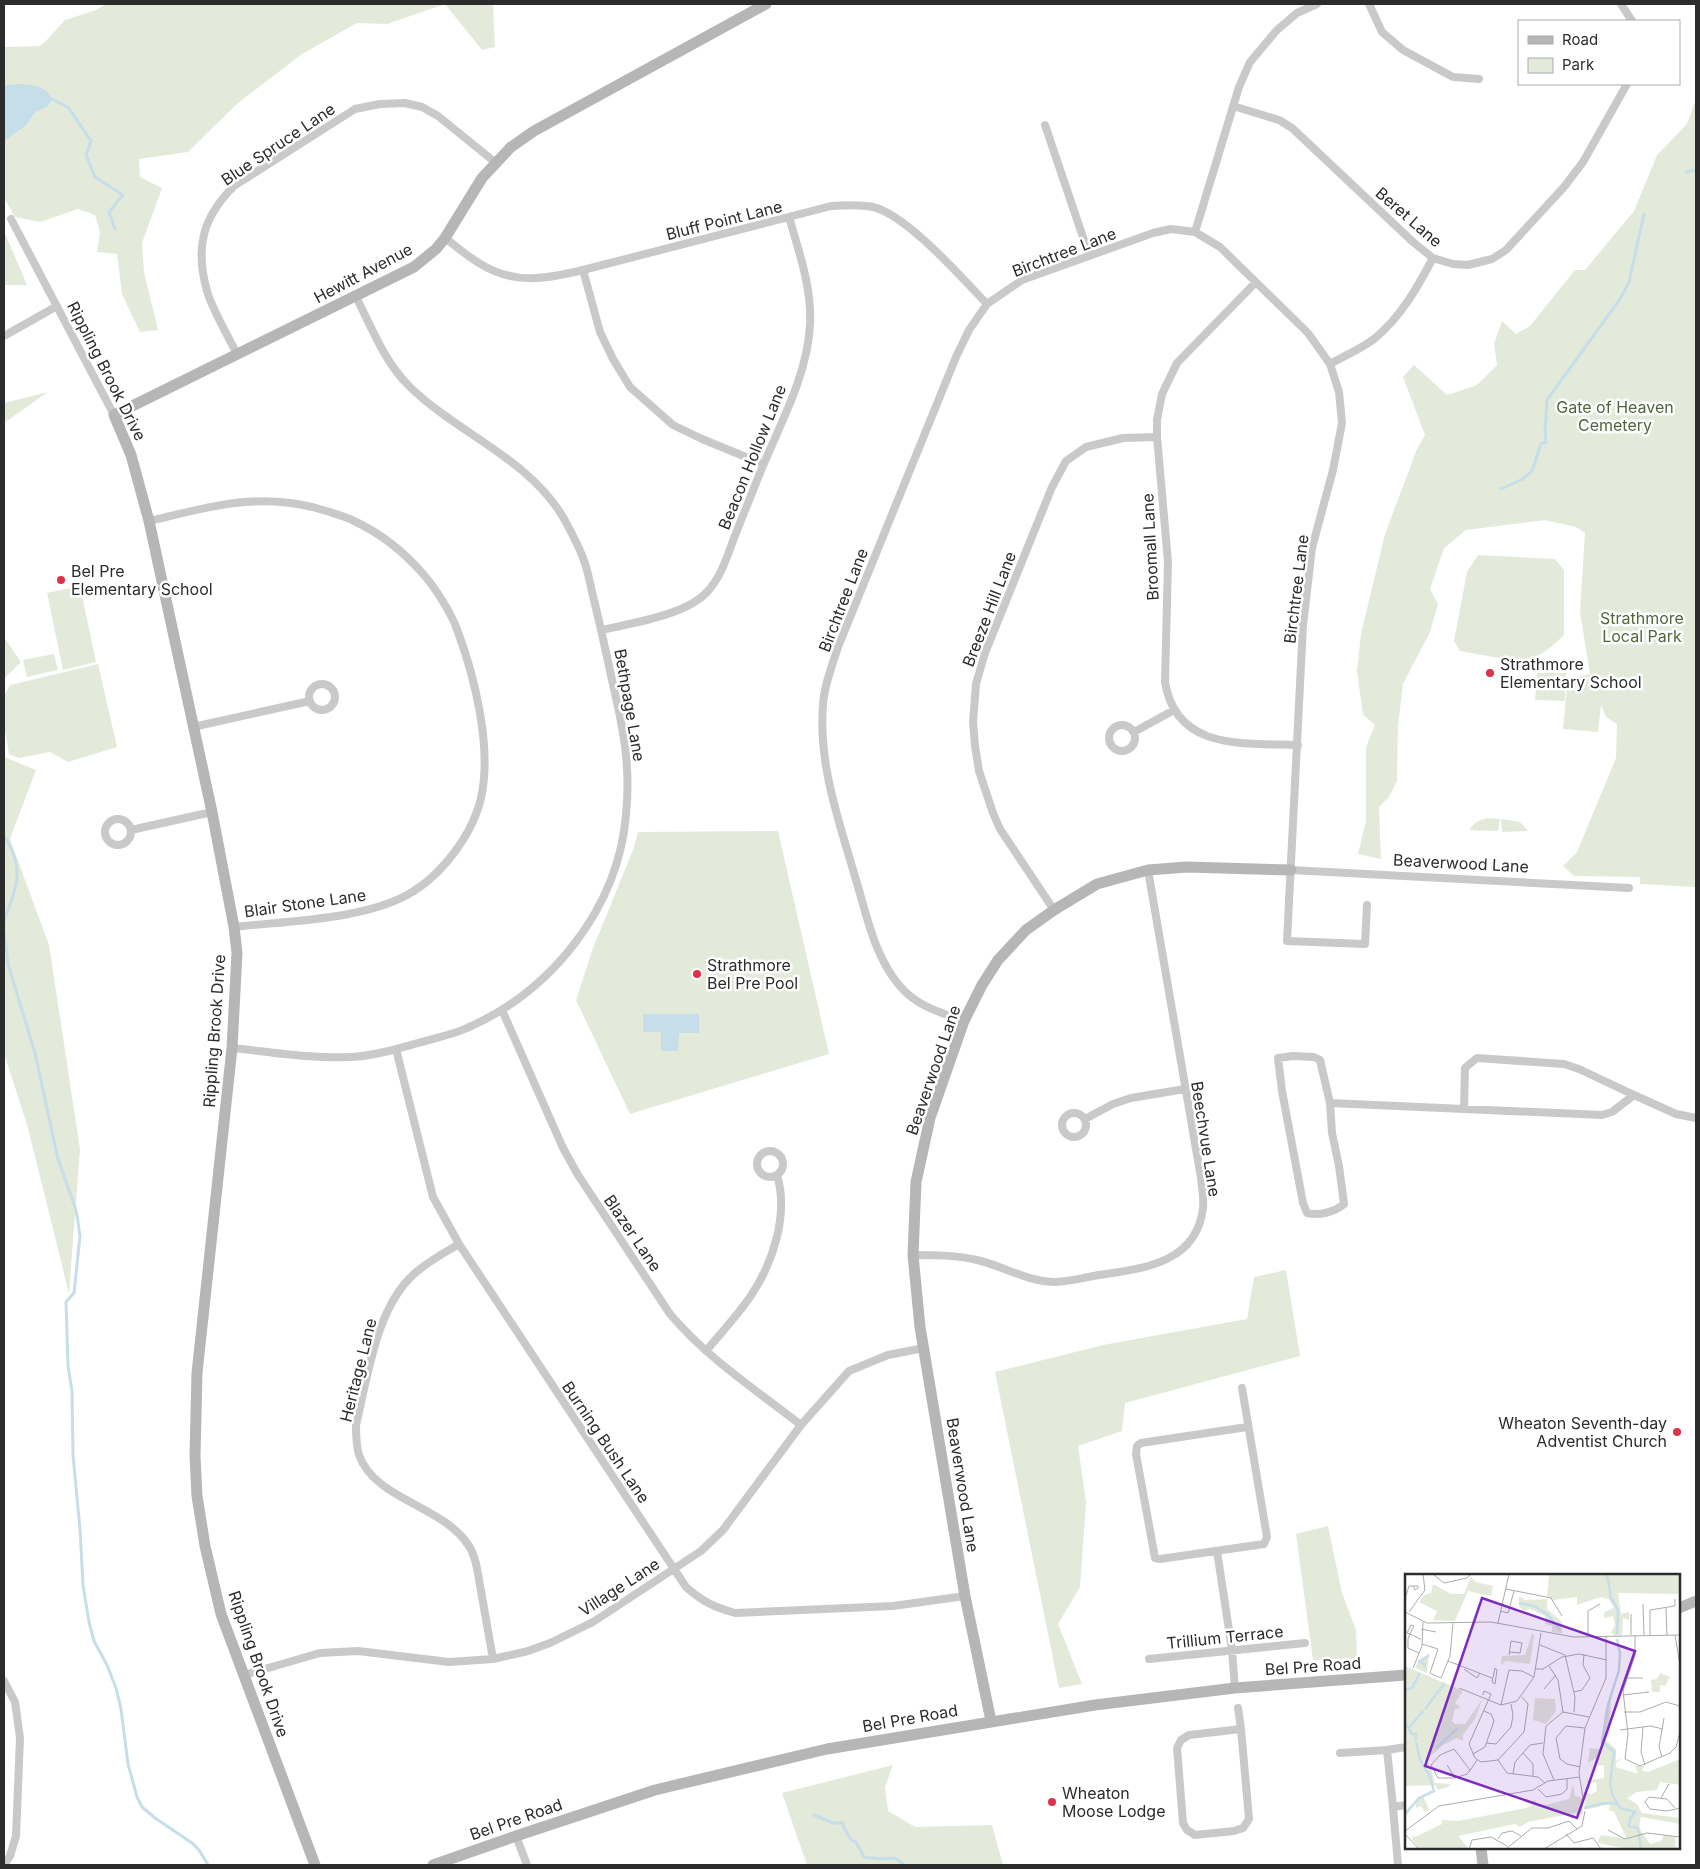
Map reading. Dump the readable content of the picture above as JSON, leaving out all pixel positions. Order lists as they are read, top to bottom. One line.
{"streets":{"street":["Blue Spruce Lane","Beret Lane","Bluff Point Lane","Birchtree Lane","Hewitt Avenue","Rippling Brook Drive","Beacon Hollow Lane","Broomall Lane","Breeze Hill Lane","Bethpage Lane","Beaverwood Lane","Blair Stone Lane","Beechvue Lane","Blazer Lane","Heritage Lane","Burning Bush Lane","Village Lane","Trillium Terrace","Bel Pre Road"]},"crossings":[["Blue Spruce Lane","Hewitt Avenue"],["Bluff Point Lane","Birchtree Lane"],["Bluff Point Lane","Hewitt Avenue"],["Bluff Point Lane","Beacon Hollow Lane"],["Birchtree Lane","Broomall Lane"],["Birchtree Lane","Beaverwood Lane"],["Hewitt Avenue","Rippling Brook Drive"],["Hewitt Avenue","Bethpage Lane"],["Rippling Brook Drive","Bethpage Lane"],["Rippling Brook Drive","Blair Stone Lane"],["Rippling Brook Drive","Village Lane"],["Beacon Hollow Lane","Bethpage Lane"],["Broomall Lane","Breeze Hill Lane"],["Breeze Hill Lane","Beaverwood Lane"],["Bethpage Lane","Blazer Lane"],["Bethpage Lane","Burning Bush Lane"],["Beaverwood Lane","Beechvue Lane"],["Beaverwood Lane","Burning Bush Lane"],["Beaverwood Lane","Village Lane"],["Beaverwood Lane","Bel Pre Road"],["Blazer Lane","Village Lane"],["Heritage Lane","Burning Bush Lane"],["Heritage Lane","Village Lane"],["Burning Bush Lane","Village Lane"]],"parks":["Gate of Heaven Cemetery","Strathmore Local Park"],"places":["Bel Pre Elementary School","Strathmore Elementary School","Strathmore Bel Pre Pool","Wheaton Seventh-day Adventist Church","Wheaton Moose Lodge"],"legend":["Road","Park"]}
